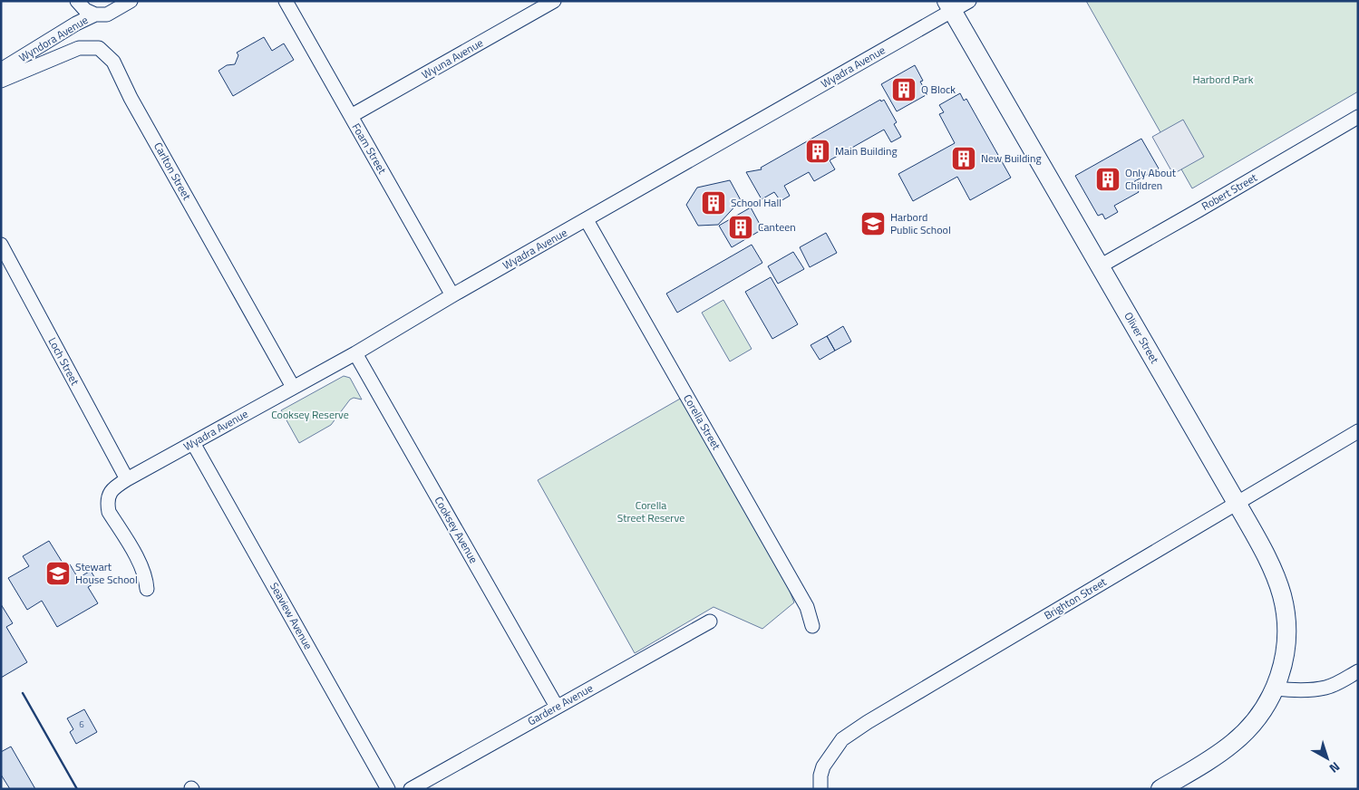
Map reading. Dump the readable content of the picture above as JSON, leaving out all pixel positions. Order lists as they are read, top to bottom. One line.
{"streets":{"main road":["Oliver Street"],"street":["Wyndora Avenue","Wyuna Avenue","Wyadra Avenue","Foam Street","Carlton Street","Robert Street","Loch Street","Corella Street","Cooksey Avenue","Brighton Street","Seaview Avenue","Gardere Avenue"]},"crossings":[["Wyuna Avenue","Foam Street"],["Wyadra Avenue","Foam Street"],["Wyadra Avenue","Carlton Street"],["Wyadra Avenue","Oliver Street"],["Wyadra Avenue","Loch Street"],["Wyadra Avenue","Corella Street"],["Wyadra Avenue","Cooksey Avenue"],["Wyadra Avenue","Seaview Avenue"],["Robert Street","Oliver Street"],["Oliver Street","Brighton Street"],["Cooksey Avenue","Gardere Avenue"]],"parks":["Harbord Park","Cooksey Reserve","Corella Street Reserve"],"places":{"building":["Q Block","Main Building","New Building","Only About Children","School Hall","Canteen"],"school or university":["Harbord Public School","Stewart House School"]},"house_numbers":["6"],"north":"bottom right"}
